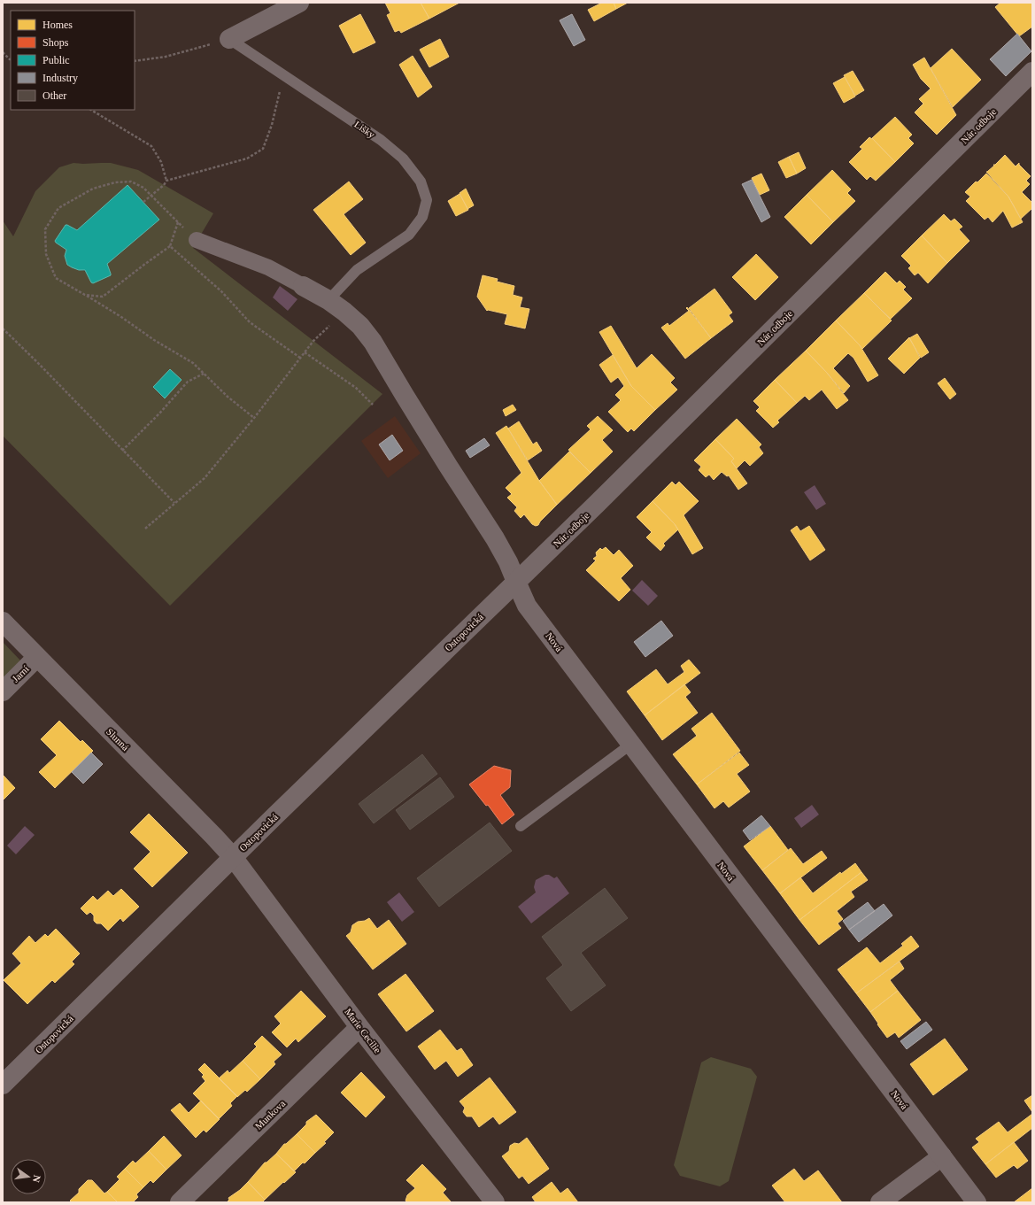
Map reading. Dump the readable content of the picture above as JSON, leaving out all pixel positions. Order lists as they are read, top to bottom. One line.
{"streets":{"street":["Nár. odboje","Ostopovická","Nová","Jarní","Slunná","Marie Cecilie","Munkova"],"lane":["Lišky"]},"crossings":[["Nár. odboje","Ostopovická"],["Nár. odboje","Nová"],["Lišky","Nová"],["Ostopovická","Nová"],["Ostopovická","Slunná"],["Ostopovická","Marie Cecilie"],["Jarní","Slunná"],["Slunná","Marie Cecilie"],["Marie Cecilie","Munkova"]],"legend":["Homes","Shops","Public","Industry","Other"],"north":"right"}
